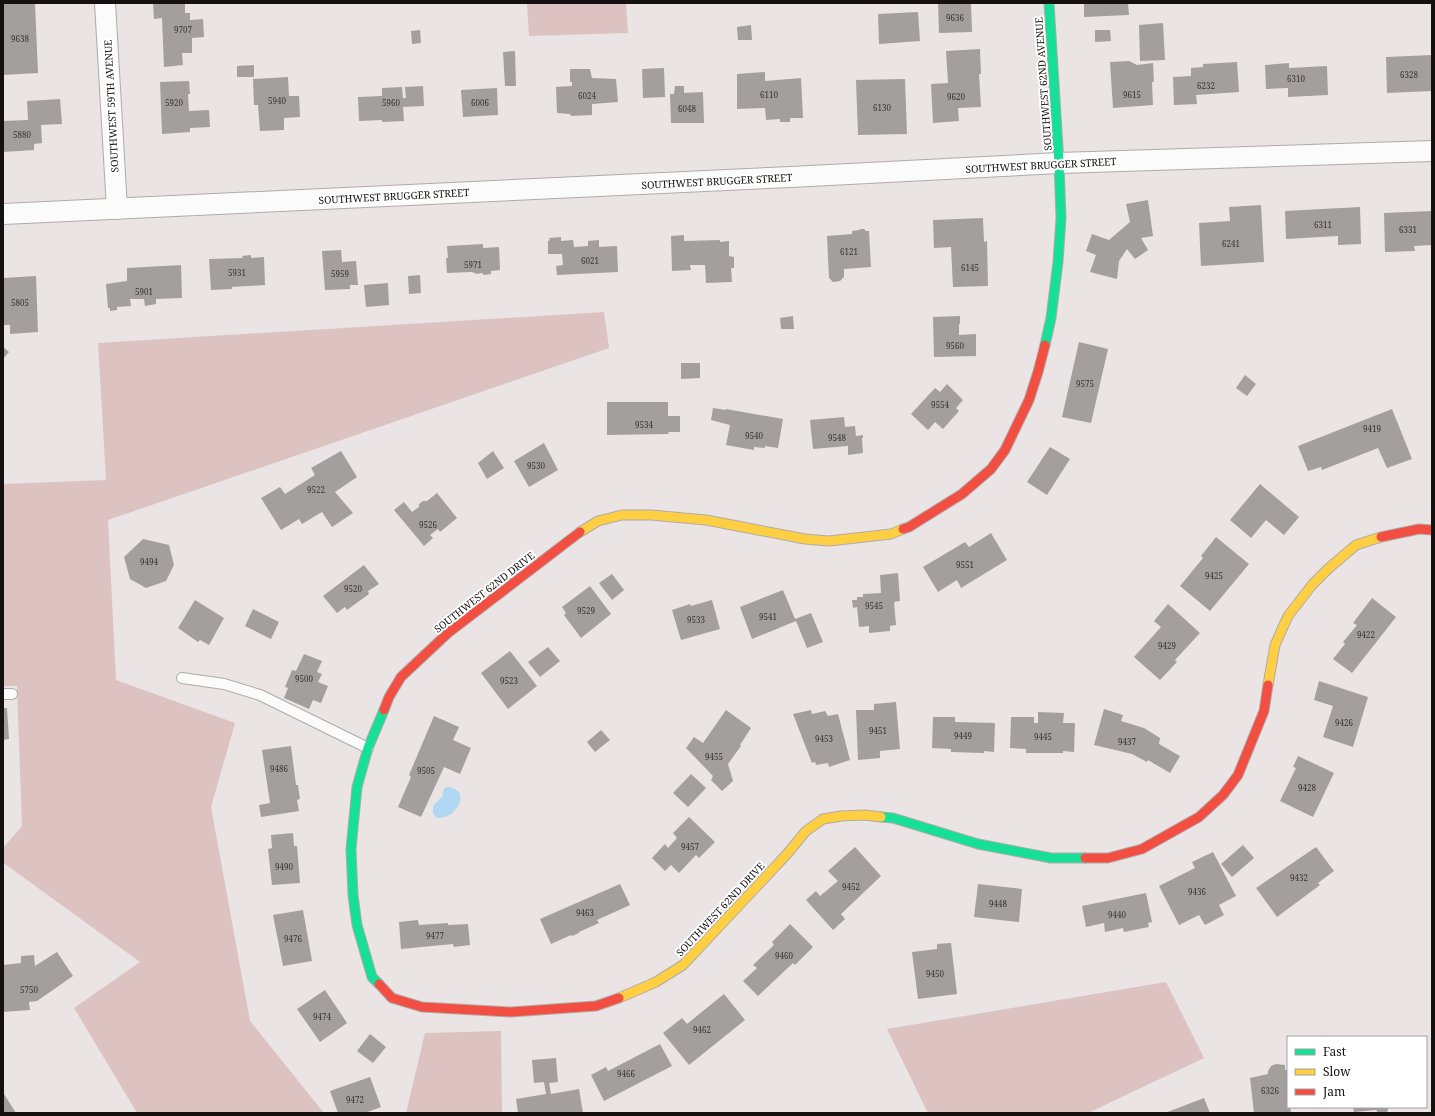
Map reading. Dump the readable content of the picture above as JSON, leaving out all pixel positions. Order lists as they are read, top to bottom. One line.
{"streets":{"street":["SOUTHWEST 62ND AVENUE","SOUTHWEST 59TH AVENUE","SOUTHWEST BRUGGER STREET","SOUTHWEST 62ND DRIVE"]},"crossings":[["SOUTHWEST 62ND AVENUE","SOUTHWEST BRUGGER STREET"],["SOUTHWEST 62ND AVENUE","SOUTHWEST 62ND DRIVE"],["SOUTHWEST 59TH AVENUE","SOUTHWEST BRUGGER STREET"],["SOUTHWEST BRUGGER STREET","SOUTHWEST 62ND DRIVE"]],"house_numbers":["9636","9707","9638","6328","6310","6232","6110","9615","6024","9620","5940","5920","5960","6006","6130","6048","5880","6311","6331","6241","6121","6021","5971","6145","5931","5959","5901","5805","9560","9575","9554","9534","9419","9540","9548","9530","9522","9526","9494","9551","9425","9520","9545","9529","9541","9533","9422","9429","9500","9523","9426","9451","9449","9445","9453","9437","9455","9486","9505","9428","9457","9490","9432","9452","9436","9448","9463","9440","9477","9476","9460","9450","5750","9474","9462","9466","6326","9472"],"legend":["Fast","Slow","Jam"]}
